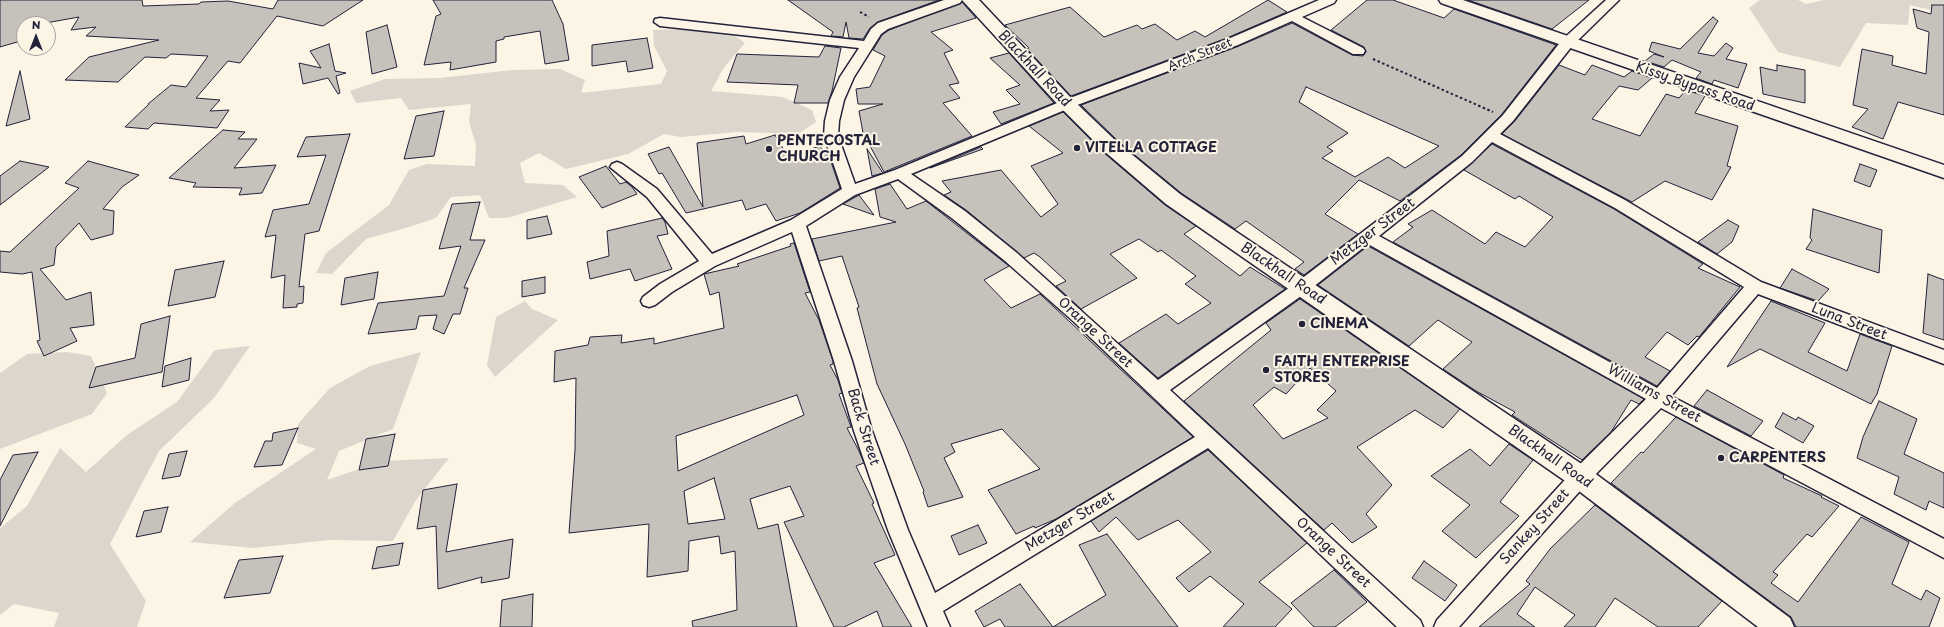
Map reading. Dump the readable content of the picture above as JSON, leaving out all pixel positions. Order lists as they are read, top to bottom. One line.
{"streets":{"street":["Arch Street","Blackhall Road","Kissy Bypass Road","Metzger Street","Luna Street","Orange Street","Williams Street","Back Street","Sankey Street"]},"crossings":[["Arch Street","Blackhall Road"],["Blackhall Road","Metzger Street"],["Blackhall Road","Sankey Street"],["Kissy Bypass Road","Metzger Street"],["Metzger Street","Luna Street"],["Metzger Street","Orange Street"],["Metzger Street","Williams Street"],["Metzger Street","Back Street"],["Luna Street","Sankey Street"],["Williams Street","Sankey Street"]],"places":["VITELLA COTTAGE","PENTECOSTAL CHURCH","CINEMA","FAITH ENTERPRISE STORES","CARPENTERS"],"north":"top"}
